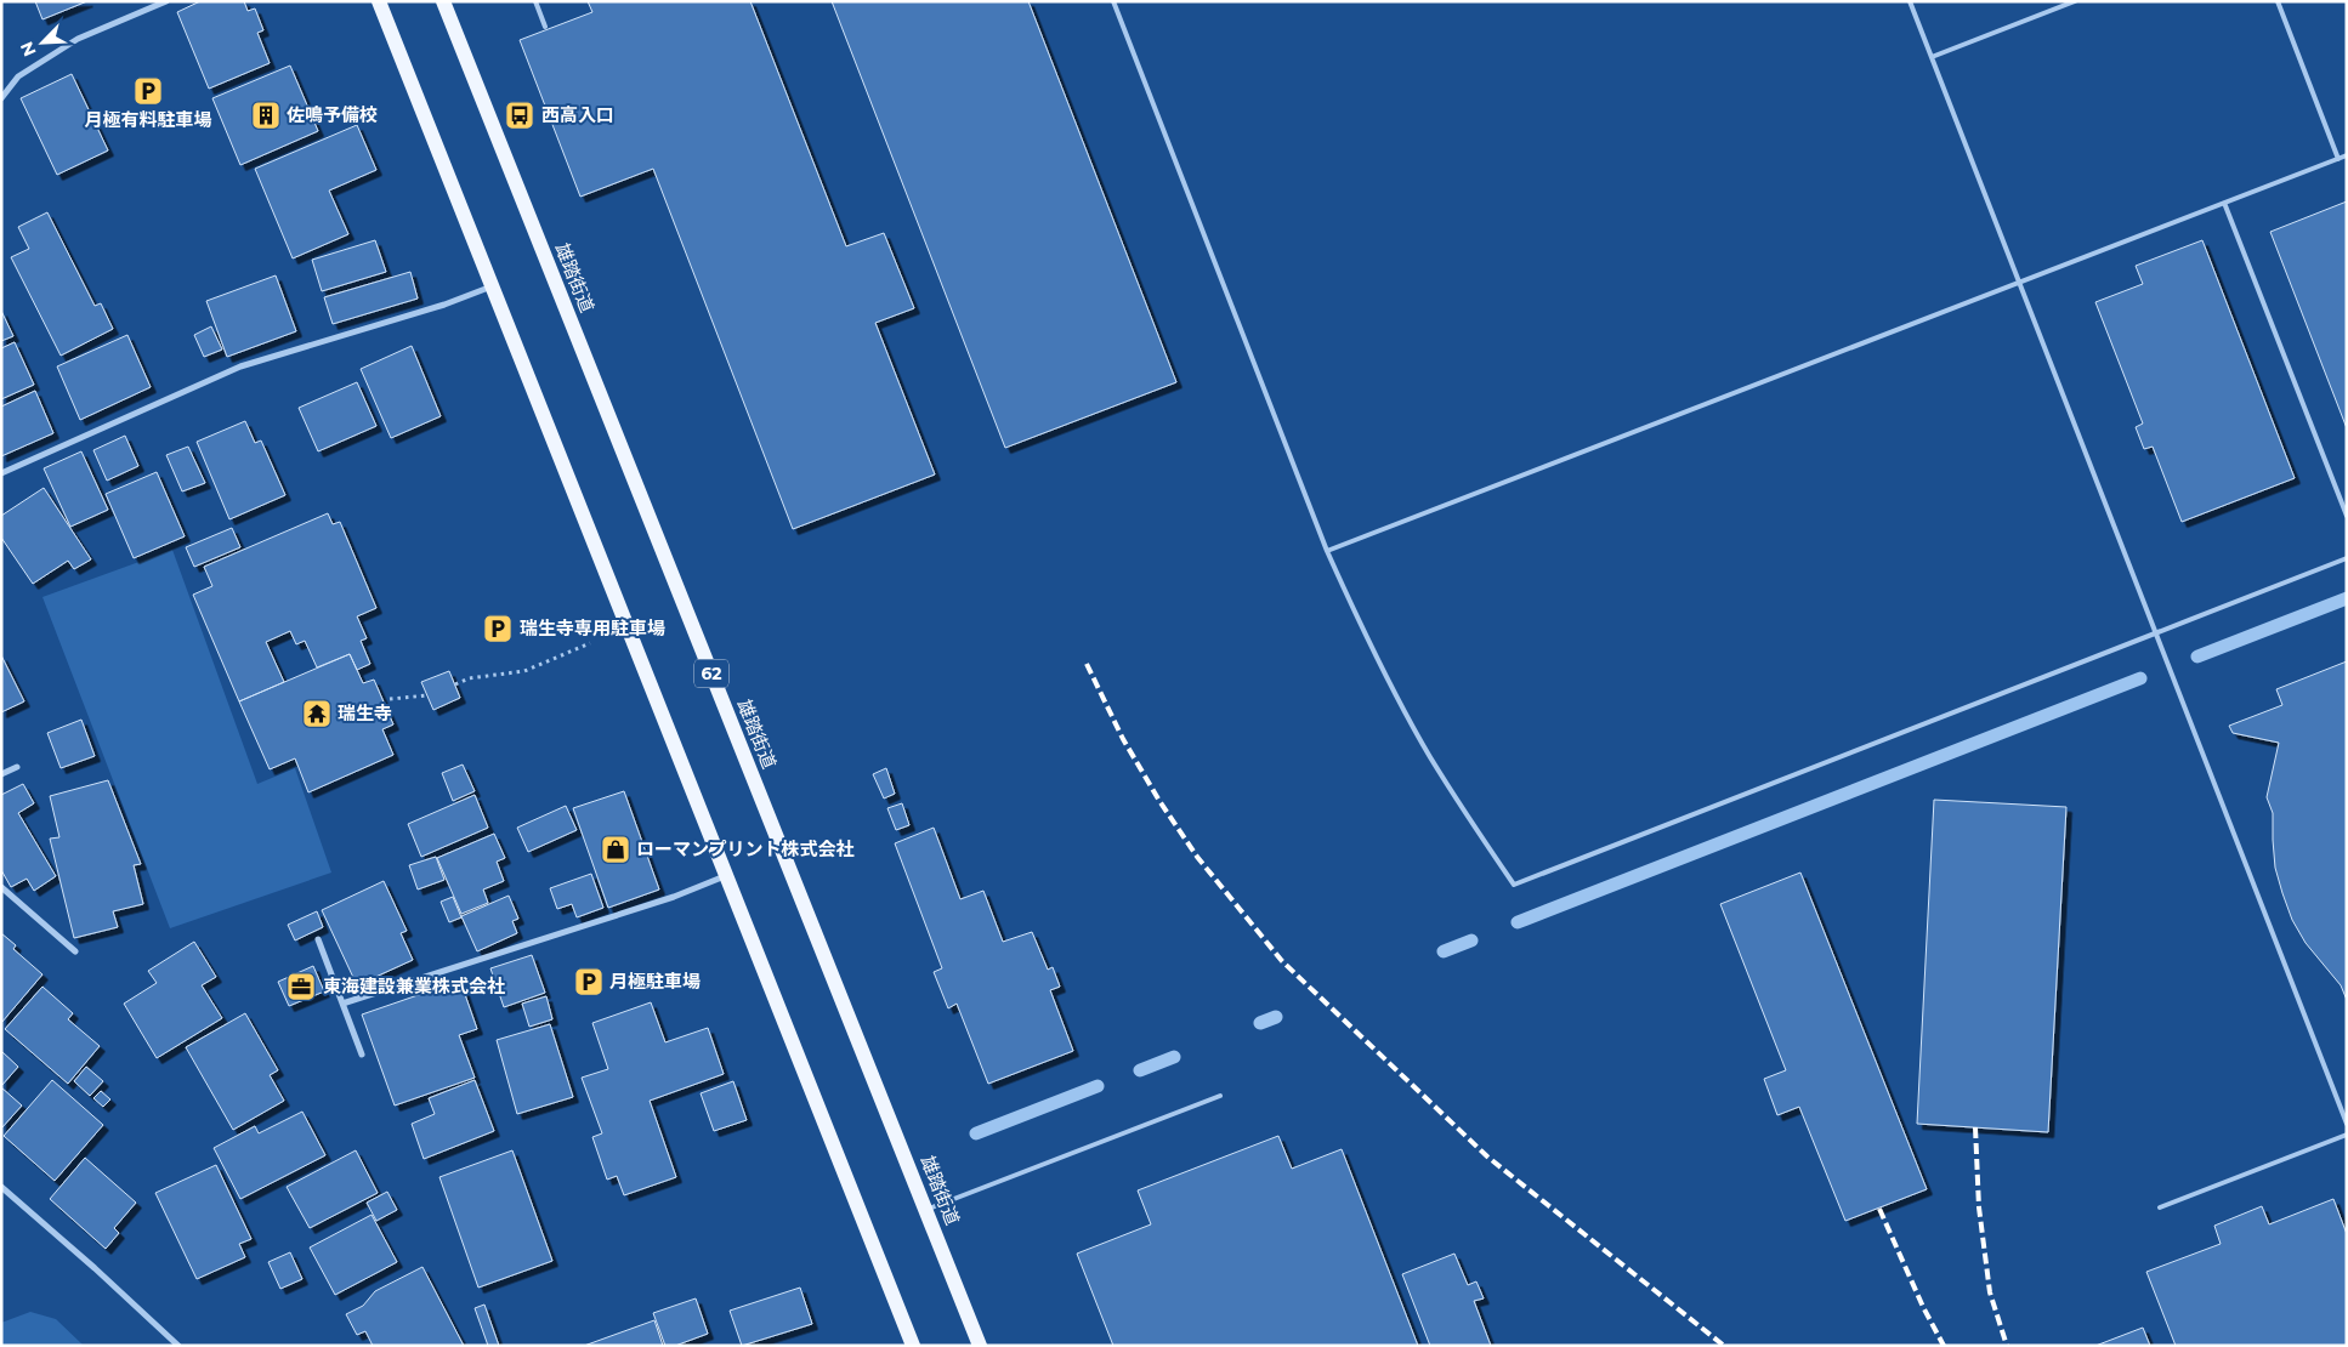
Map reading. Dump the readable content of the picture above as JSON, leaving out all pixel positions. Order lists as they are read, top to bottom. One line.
{"streets":{"main road":["雄踏街道","62"]},"places":{"parking":["月極有料駐車場","瑞生寺専用駐車場","月極駐車場"],"building":["佐鳴予備校"],"bus stop":["西高入口"],"temple":["瑞生寺"],"shop":["ローマンプリント株式会社"],"office":["東海建設兼業株式会社"]},"north":"bottom left"}
